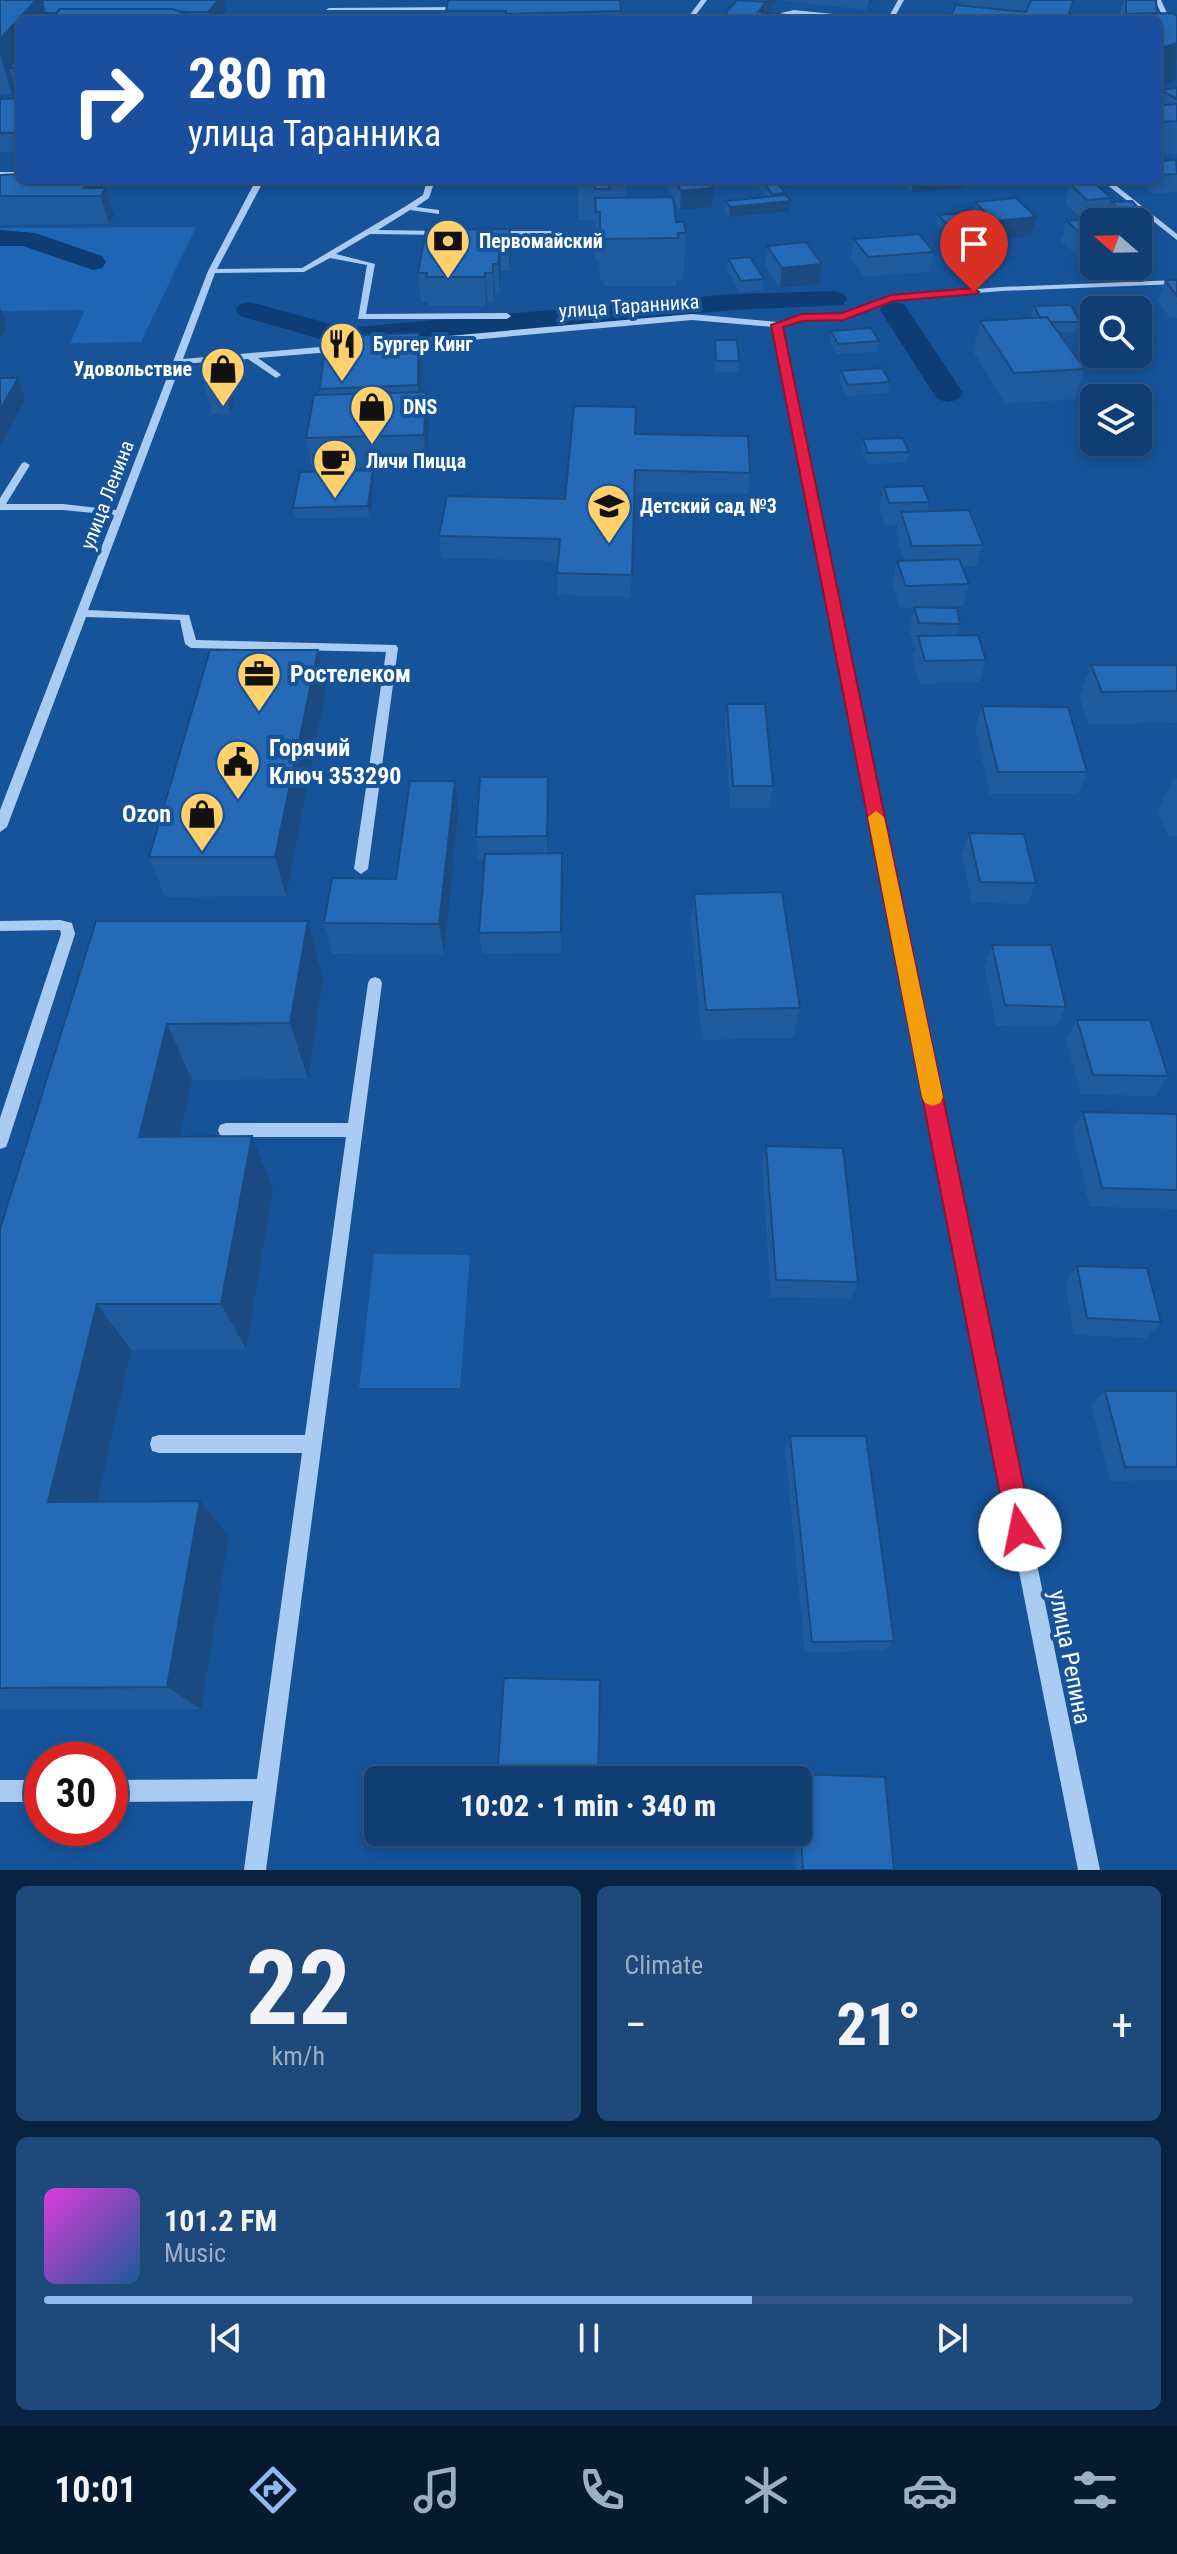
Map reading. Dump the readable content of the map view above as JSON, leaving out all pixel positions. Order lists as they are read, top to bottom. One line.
{"streets":{"street":["улица Таранника","улица Ленина","улица Репина"]},"crossings":[["улица Таранника","улица Репина"]],"places":{"bank":["Первомайский"],"restaurant":["Бургер Кинг"],"shop":["Удовольствие","DNS","Ozon"],"cafe":["Личи Пицца"],"school or university":["Детский сад №3"],"office":["Ростелеком"],"public building":["Горячий Ключ 353290"]},"north":"left","page":{"turn":["280 m","улица Таранника"],"limit":"30","trip":"10:02 · 1 min · 340 m","tile":[["22","km/h"],"Climate"],"heat":["−","21°","+"],"song":["101.2 FM","Music"],"tabs":"10:01"}}
